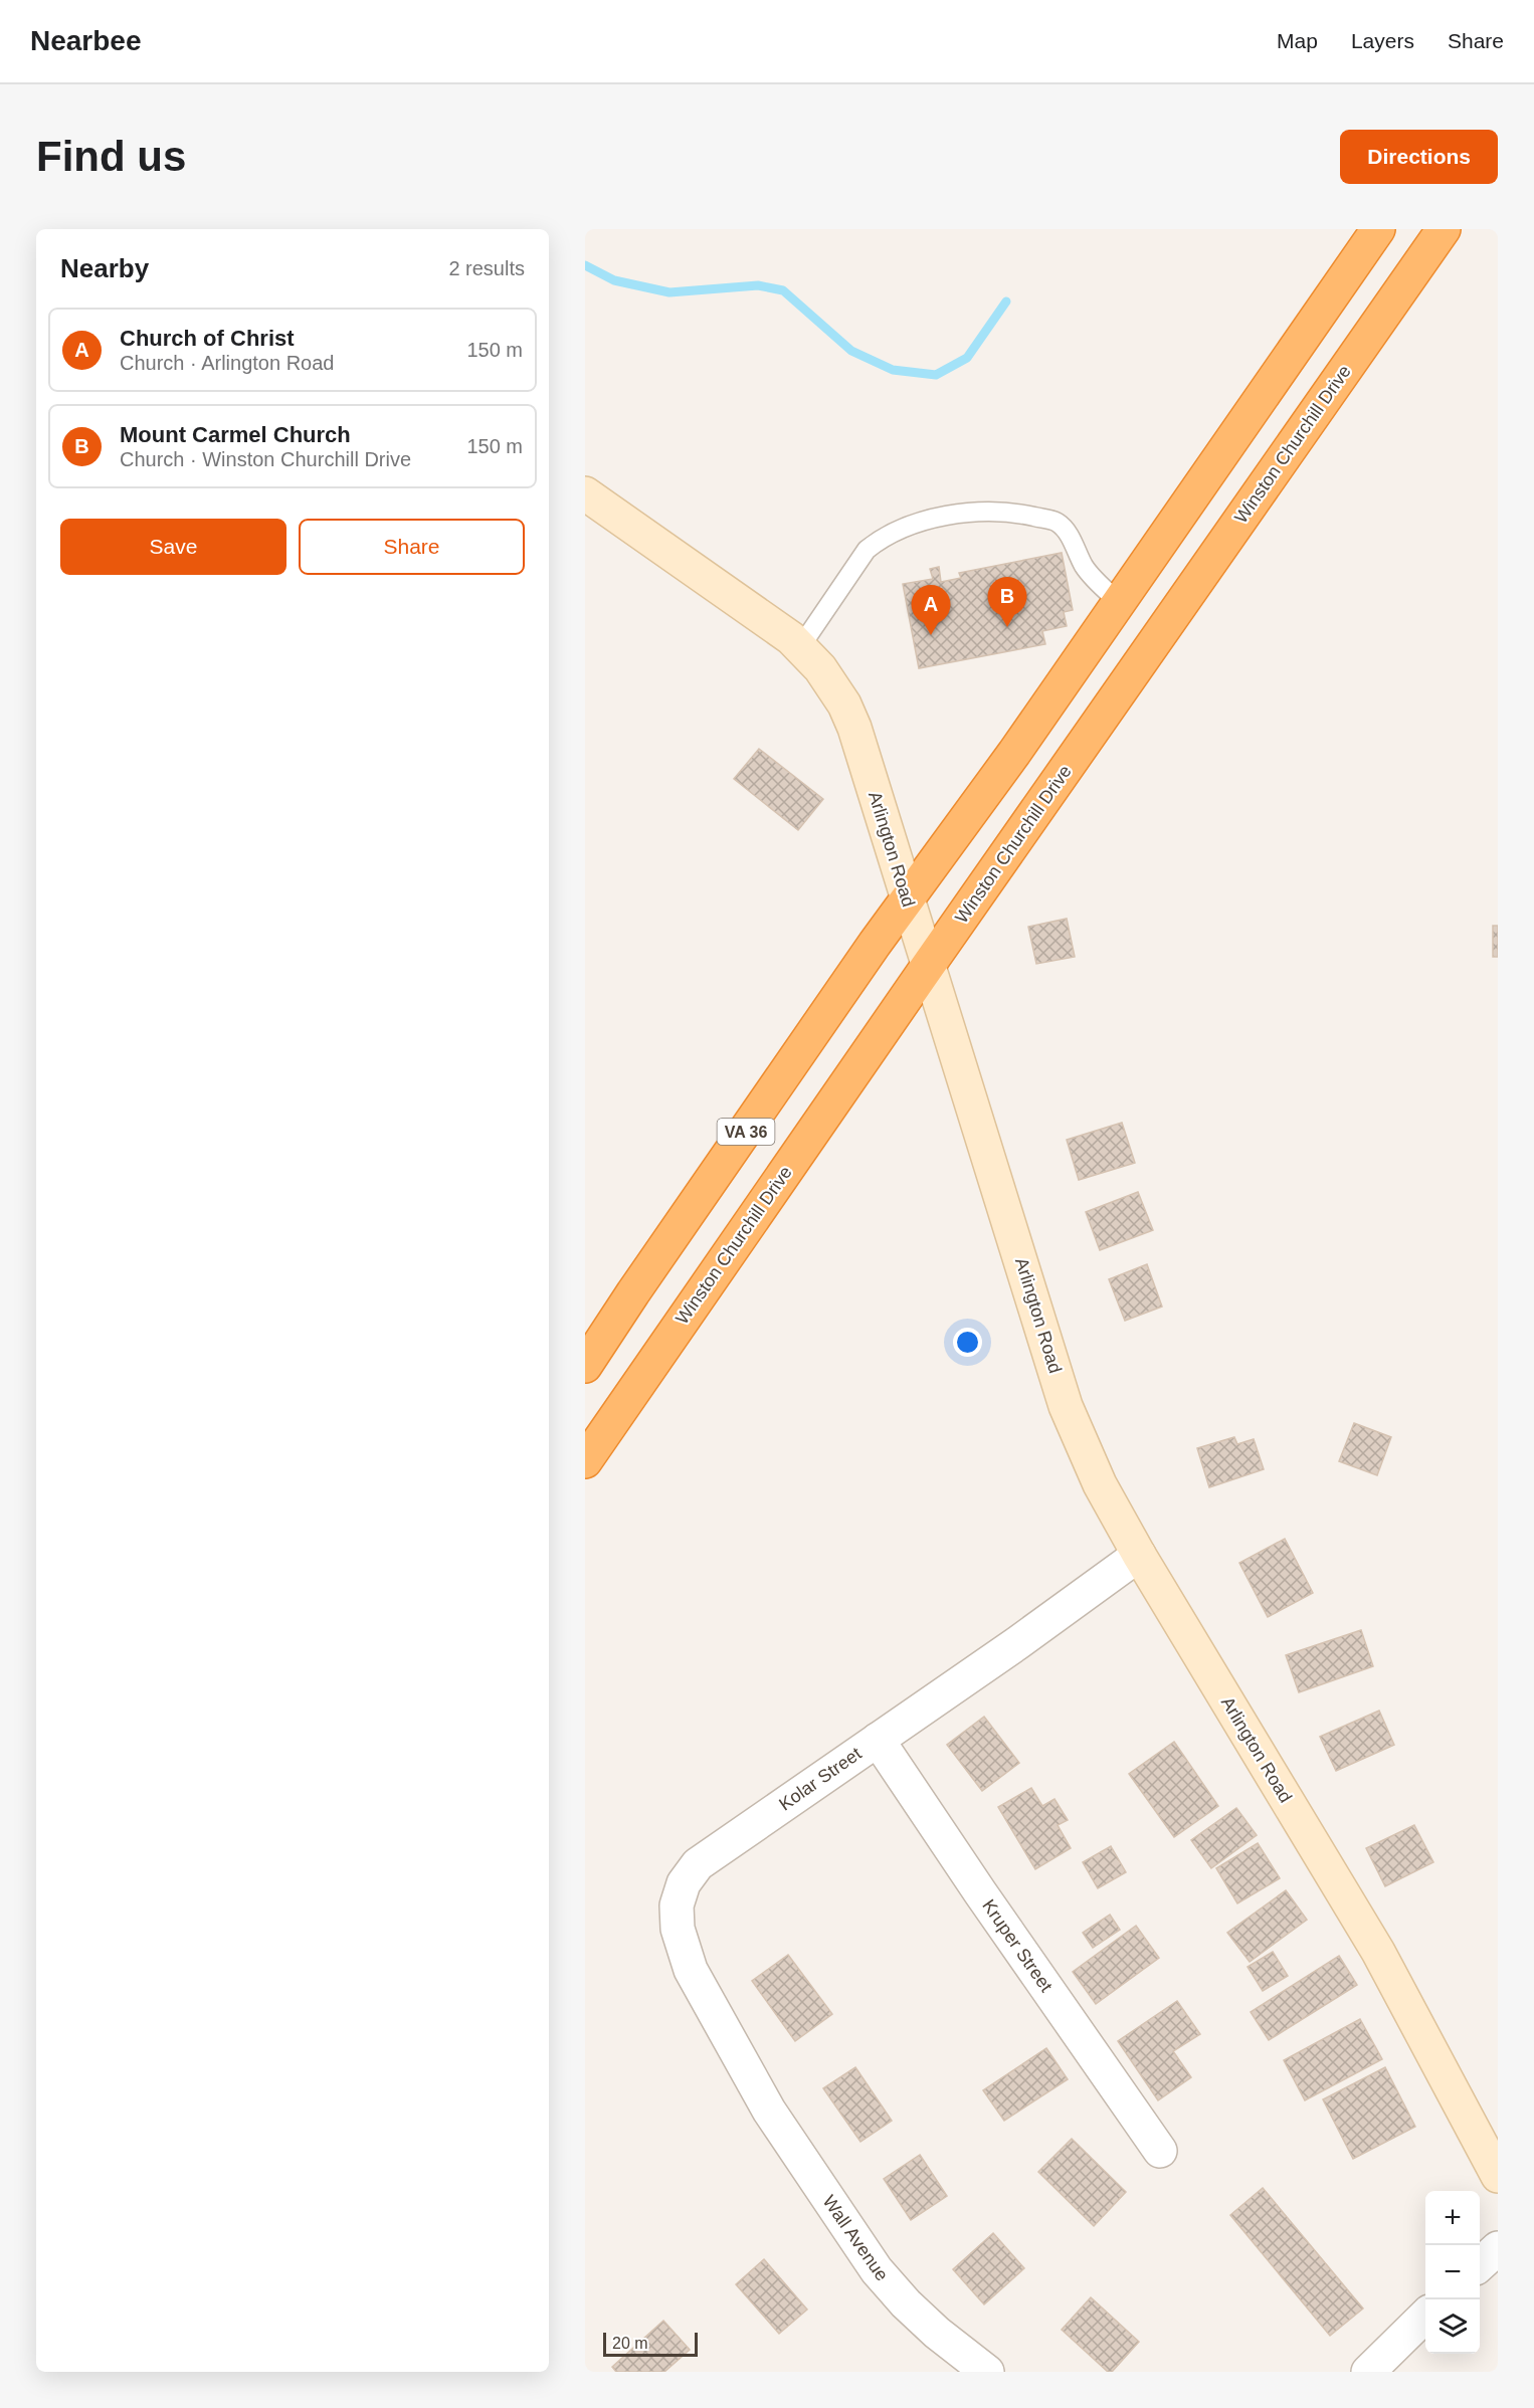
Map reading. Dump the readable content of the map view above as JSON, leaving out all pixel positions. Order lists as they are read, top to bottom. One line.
{"streets":{"highway":["Winston Churchill Drive","VA 36"],"street":["Arlington Road","Kolar Street","Kruper Street","Wall Avenue"]},"crossings":[["Winston Churchill Drive","Arlington Road"],["Arlington Road","VA 36"],["Arlington Road","Kolar Street"],["Kolar Street","Kruper Street"],["Kolar Street","Wall Avenue"]],"scale_bar":"20 m","page":{"header":"Nearbee","nav":["Map","Layers","Share"],"buttons":["Directions",["Save","Share"]],"title":"Find us","heading":["Nearby","2 results"],"list":[{"mark":"A","name":"Church of Christ","note":"Church · Arlington Road","value":"150 m"},{"mark":"B","name":"Mount Carmel Church","note":"Church · Winston Churchill Drive","value":"150 m"}],"pins":["B","A"],"map_buttons":["+","−"],"scale":"20 m"}}
